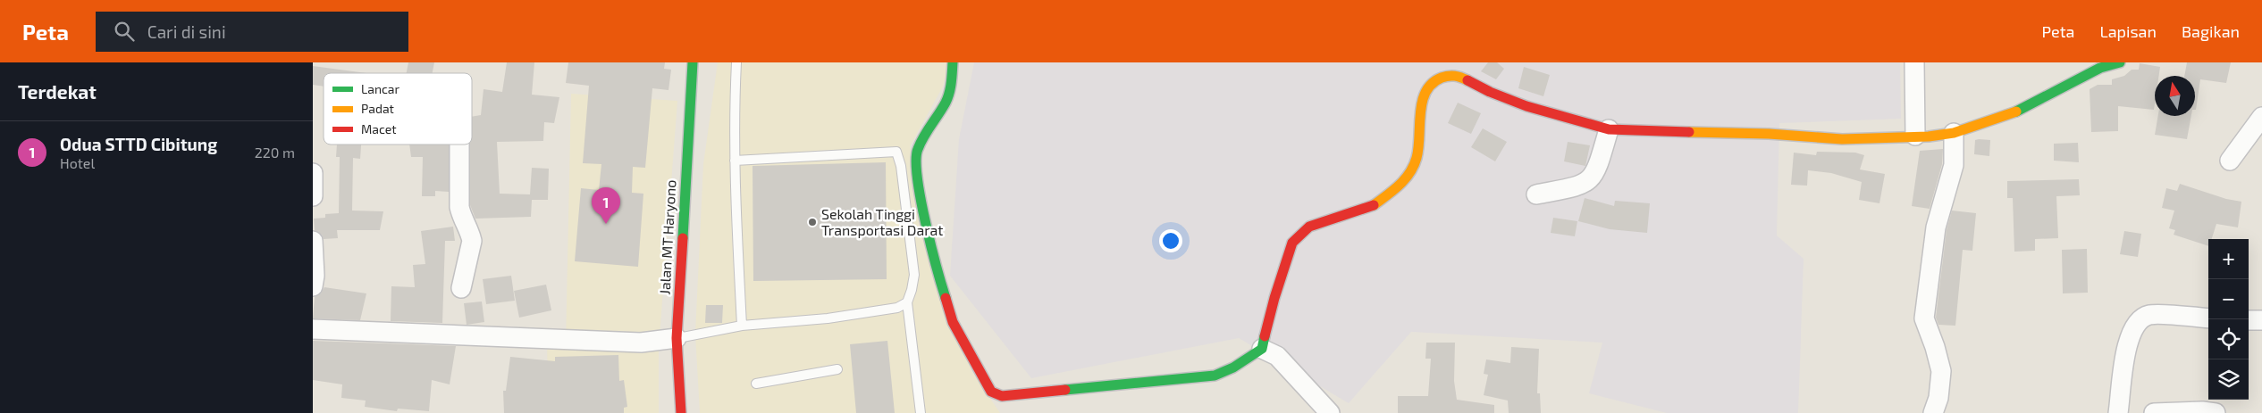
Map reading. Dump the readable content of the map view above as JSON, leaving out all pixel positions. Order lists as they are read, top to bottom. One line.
{"streets":{"street":["Jalan MT Haryono"]},"places":["Sekolah Tinggi Transportasi Darat"],"legend":["Lancar","Padat","Macet"],"north":"top","page":{"header":"Peta","search":"Cari di sini","nav":["Peta","Lapisan","Bagikan"],"heading":"Terdekat","list":[{"mark":"1","name":"Odua STTD Cibitung","note":"Hotel","value":"220 m"}],"pins":"1","map_buttons":["+","−"]}}
